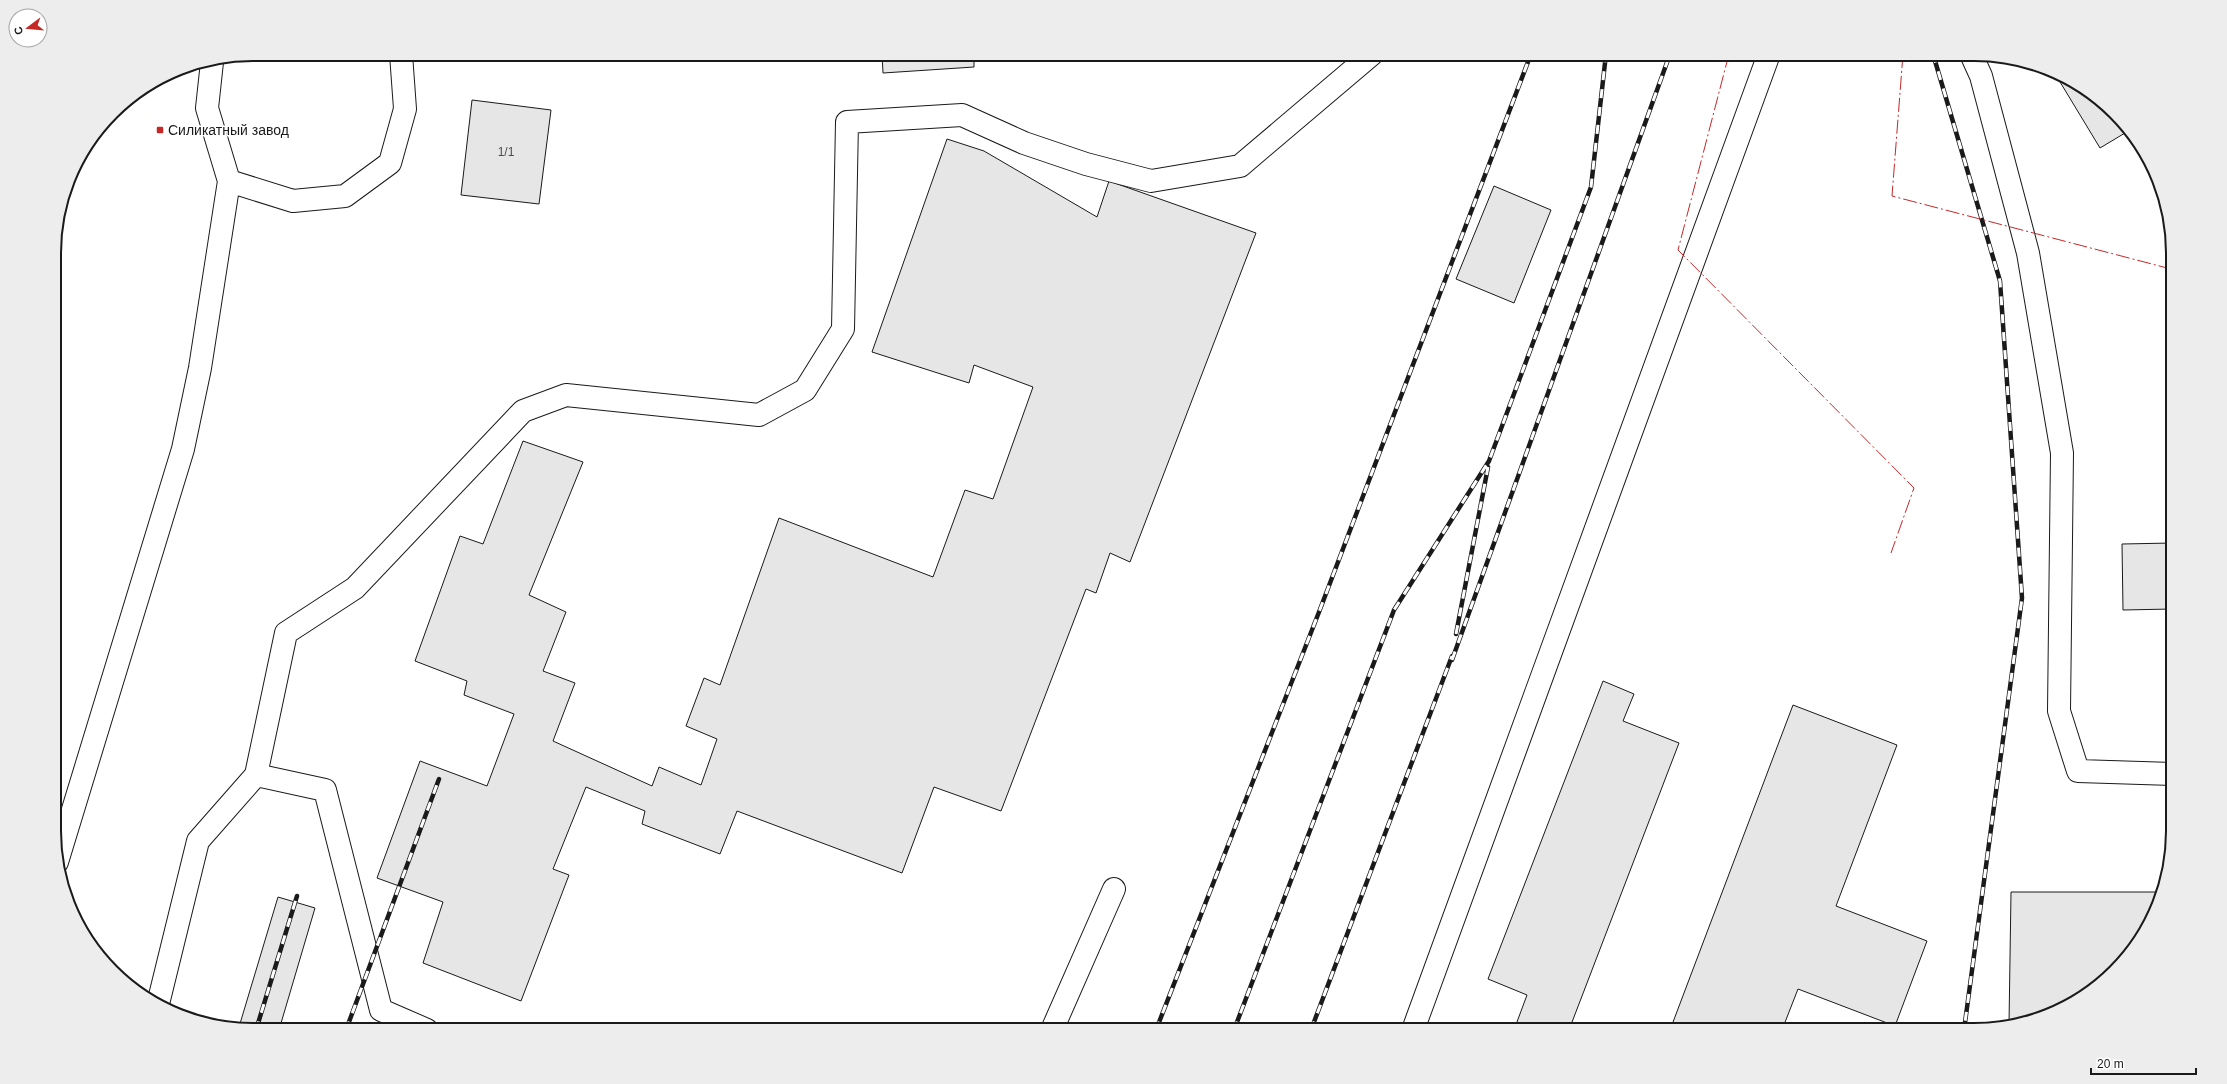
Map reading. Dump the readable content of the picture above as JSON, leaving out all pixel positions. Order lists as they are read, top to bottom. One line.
{"places":{"transit":["Силикатный завод"]},"house_numbers":["1/1"],"scale_bar":"20 m","north":"left"}
